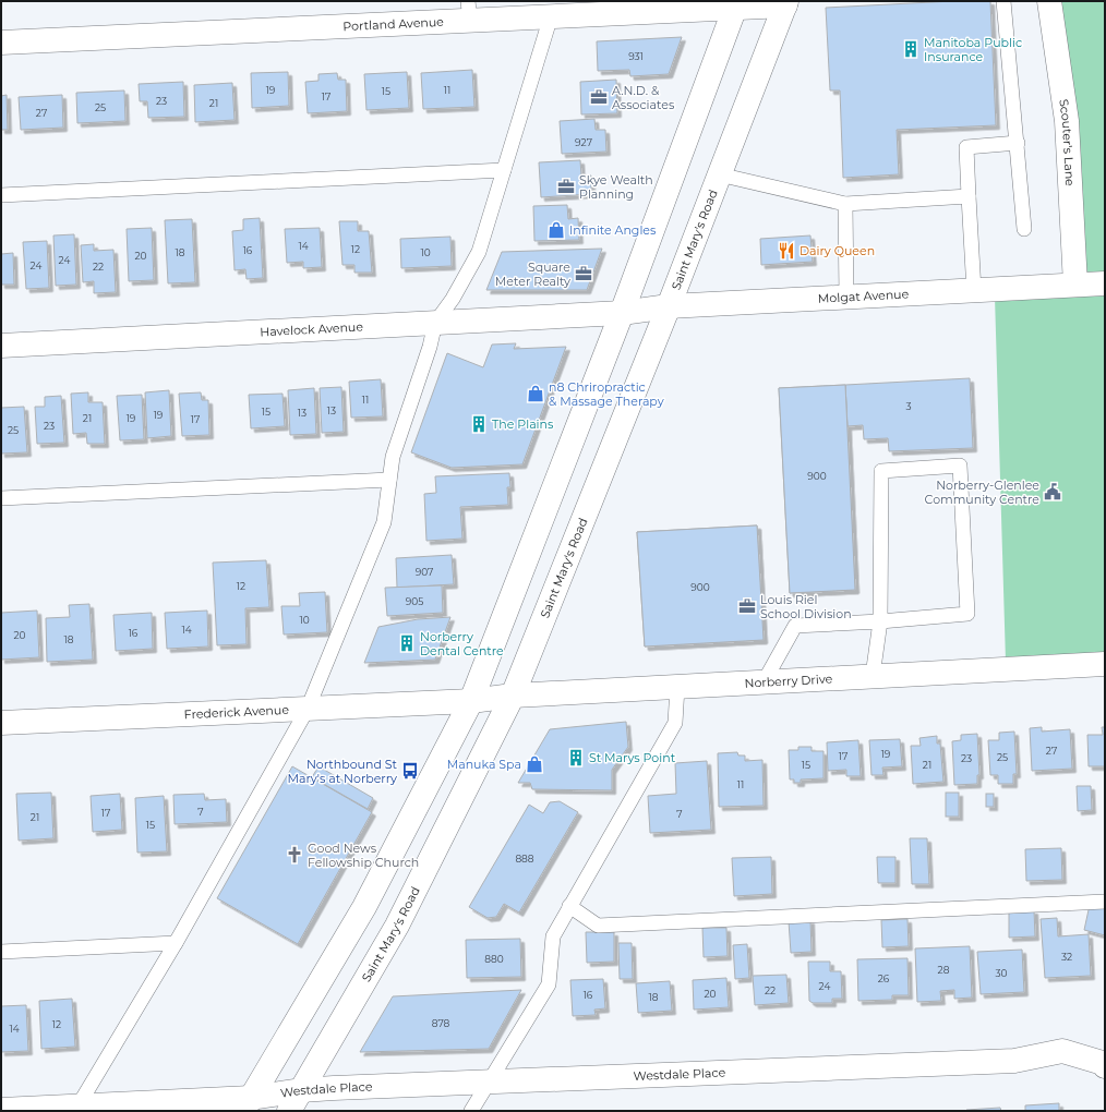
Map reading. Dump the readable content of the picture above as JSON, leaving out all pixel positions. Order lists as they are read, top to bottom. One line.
{"streets":{"street":["Portland Avenue","Scouter's Lane","Saint Mary's Road","Molgat Avenue","Havelock Avenue","Norberry Drive","Frederick Avenue","Westdale Place"]},"crossings":[["Portland Avenue","Saint Mary's Road"],["Scouter's Lane","Molgat Avenue"],["Saint Mary's Road","Molgat Avenue"],["Saint Mary's Road","Norberry Drive"],["Saint Mary's Road","Westdale Place"],["Molgat Avenue","Havelock Avenue"],["Norberry Drive","Frederick Avenue"]],"places":{"building":["Manitoba Public Insurance","The Plains","Norberry Dental Centre","St Marys Point"],"office":["A.N.D. & Associates","Skye Wealth Planning","Square Meter Realty","Louis Riel School Division"],"shop":["Infinite Angles","n8 Chriropractic & Massage Therapy","Manuka Spa"],"restaurant":["Dairy Queen"],"public building":["Norberry-Glenlee Community Centre"],"bus stop":["Northbound St Mary's at Norberry"],"church":["Good News Fellowship Church"]},"house_numbers":["931","19","11","15","17","23","21","25","27","927","14","12","16","18","10","20","24","24","22","11","3","13","15","13","19","21","19","17","23","25","900","907","12","900","905","10","14","16","20","18","27","19","17","25","23","15","21","11","7","17","7","21","15","888","32","880","28","30","26","24","22","20","16","18","878","12","14"]}
